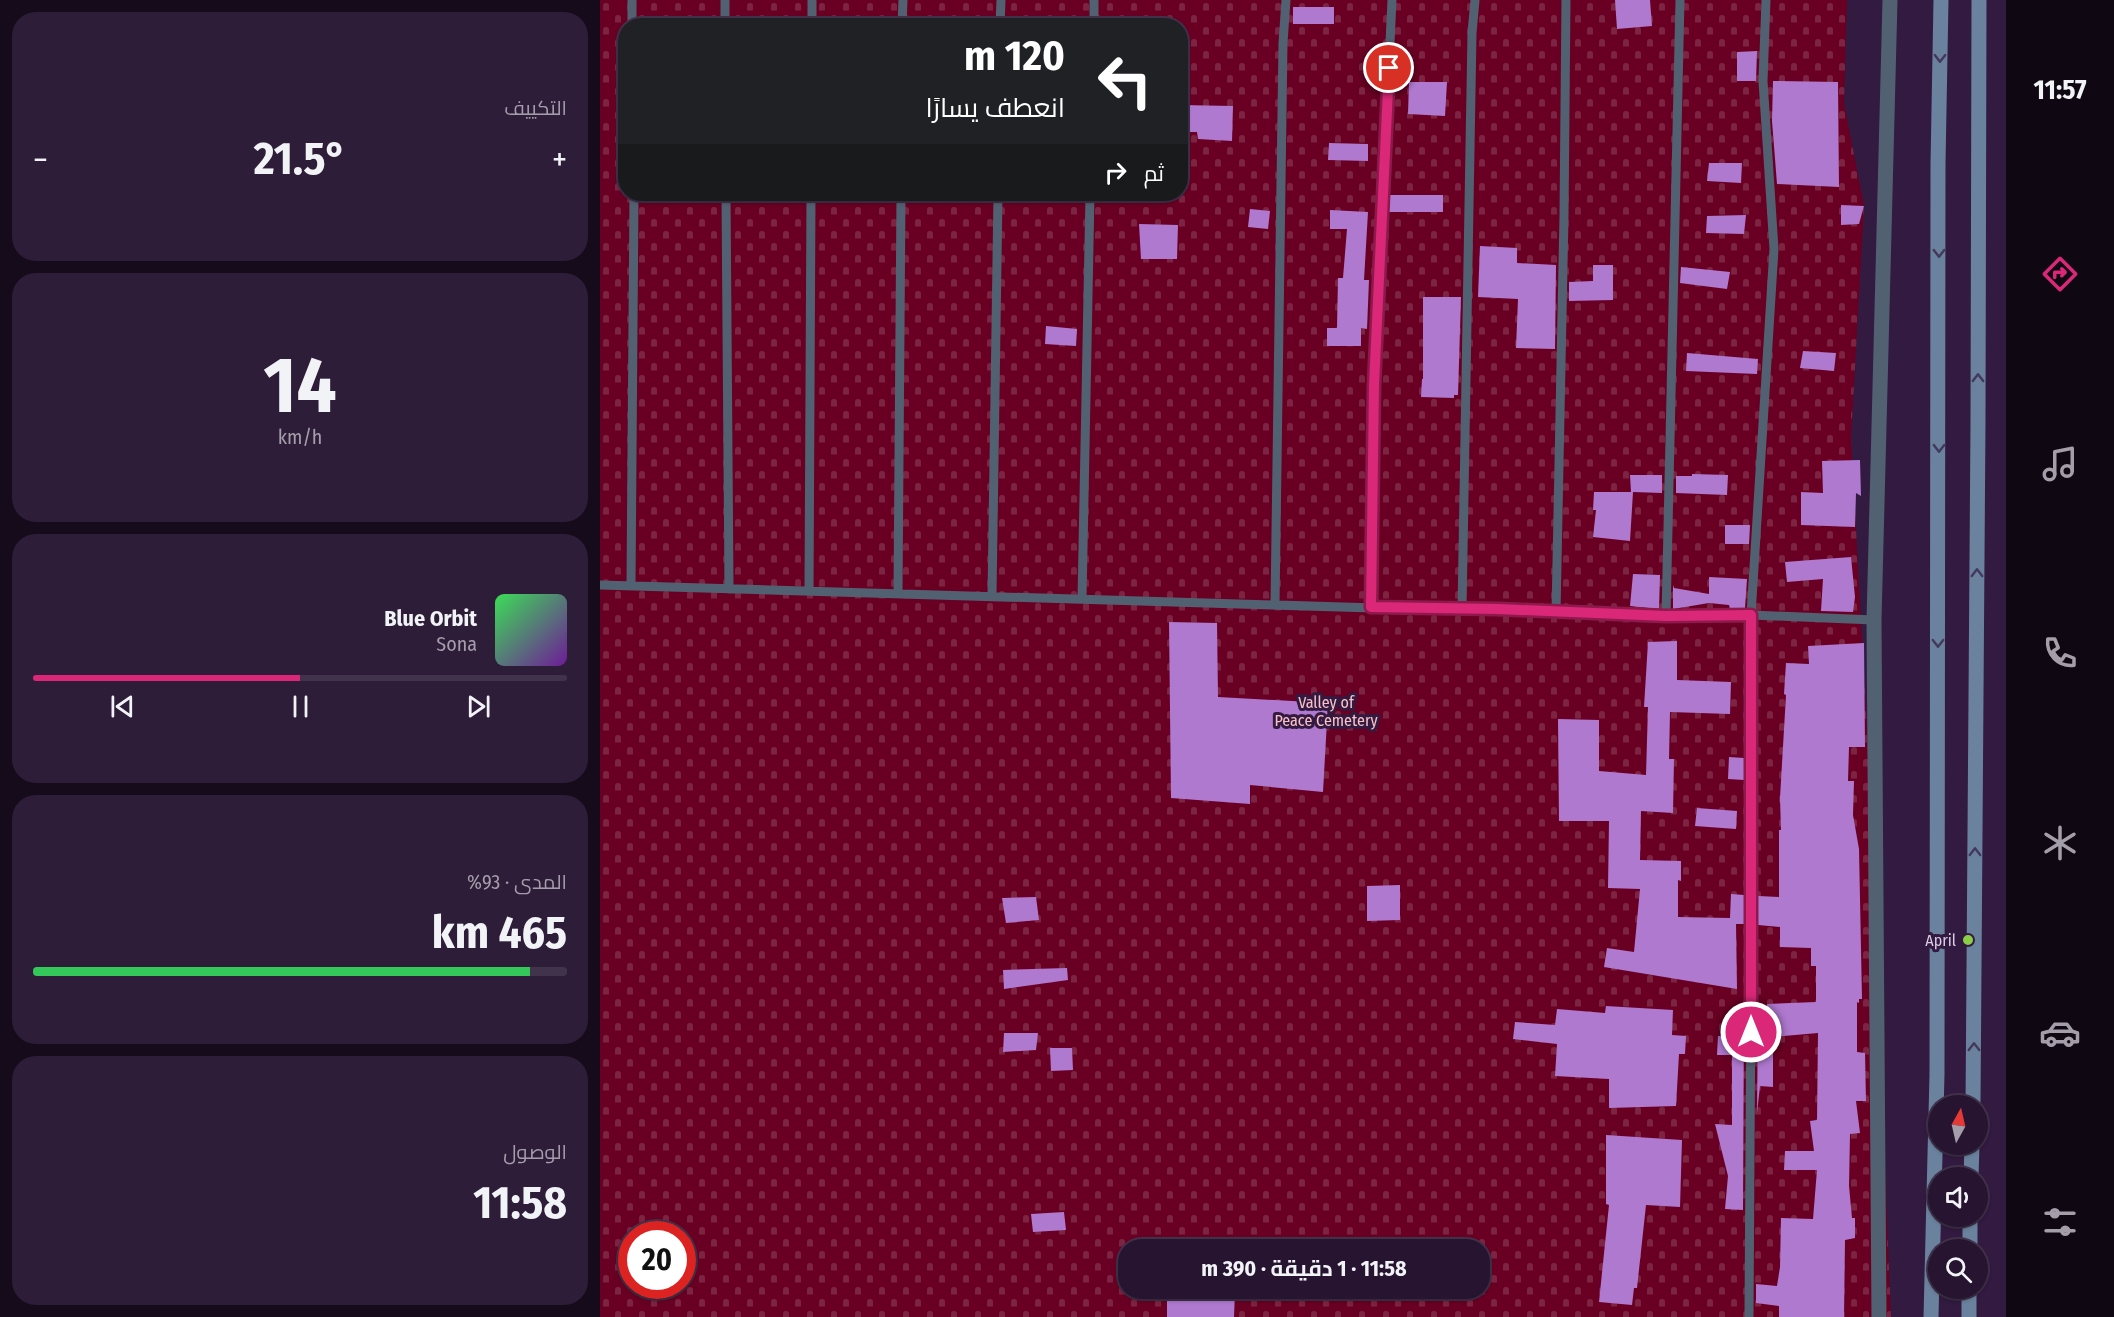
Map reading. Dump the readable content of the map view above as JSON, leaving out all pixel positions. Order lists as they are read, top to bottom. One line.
{"parks":["Valley of Peace Cemetery"],"places":["April"],"north":"top","page":{"tabs":"11:57","tile":["التكييف",["14","km/h"],["المدى · 93%","465 km"],["الوصول","11:58"]],"turn":["120 m","انعطف يسارًا"],"heat":["−","21.5°","+"],"then":"ثم","song":["Blue Orbit","Sona"],"limit":"20","trip":"11:58 · 1 دقيقة · 390 m"}}
